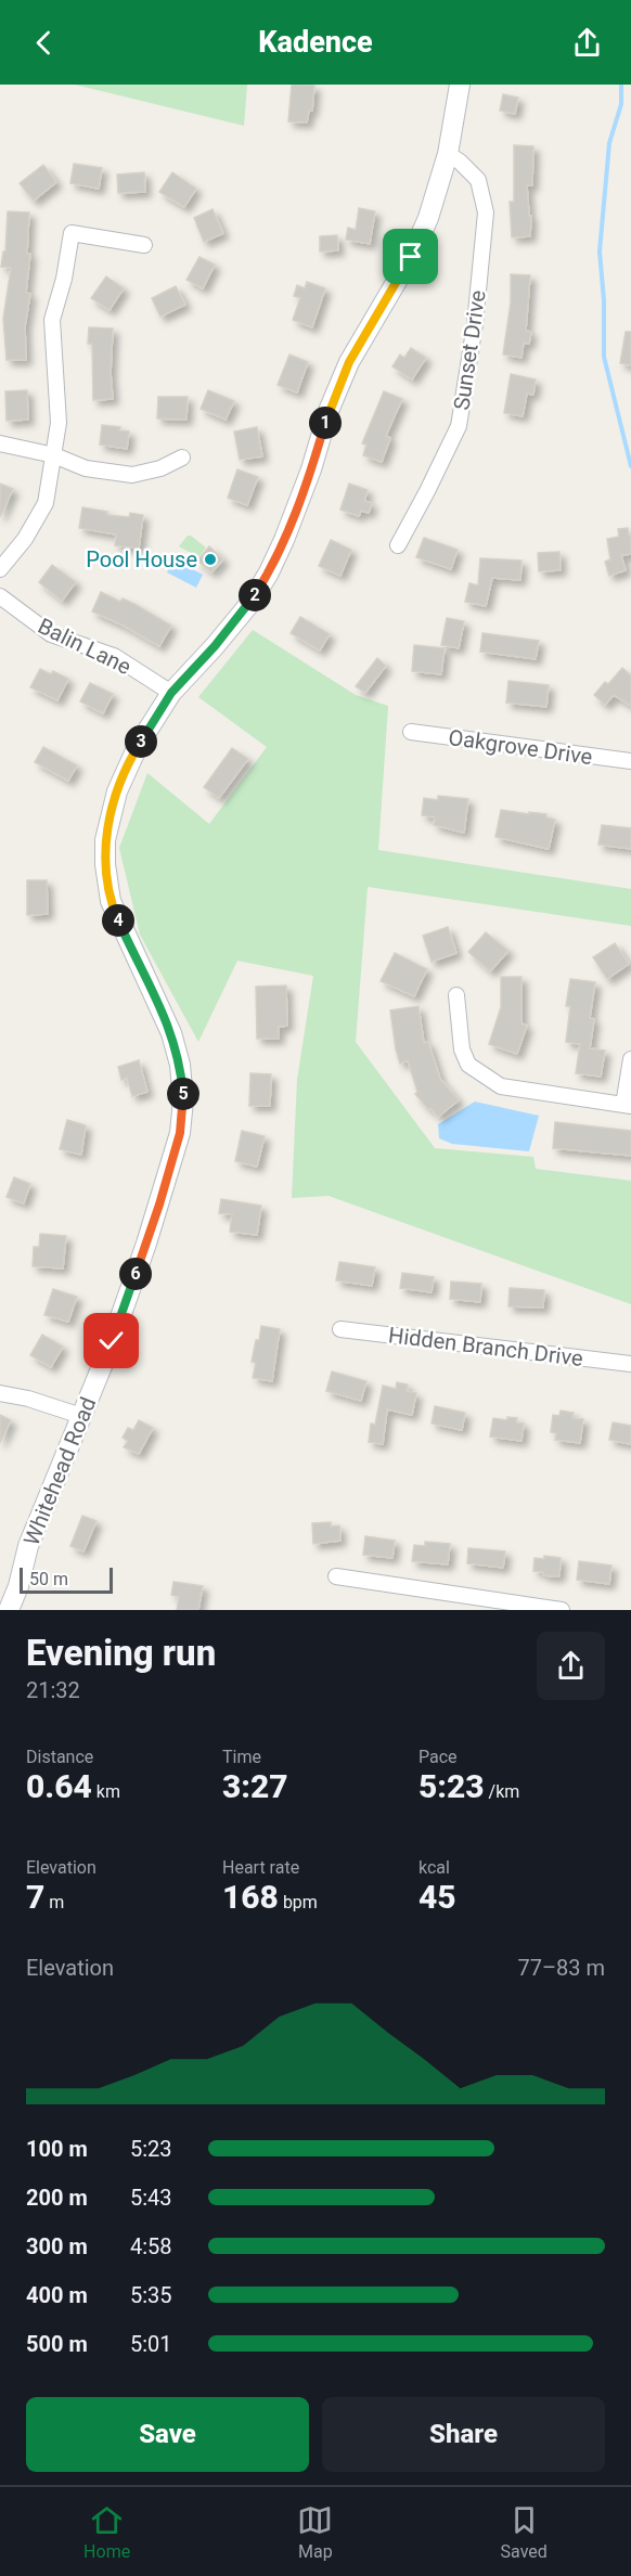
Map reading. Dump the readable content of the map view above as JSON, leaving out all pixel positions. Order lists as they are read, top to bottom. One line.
{"streets":{"street":["Sunset Drive","Balin Lane","Oakgrove Drive","Hidden Branch Drive","Whitehead Road"]},"crossings":[["Sunset Drive","Whitehead Road"],["Balin Lane","Whitehead Road"]],"places":["Pool House"],"scale_bar":"50 m","page":{"header":"Kadence","pins":["1","2","3","4","5","6"],"scale":"50 m","heading":["Evening run","21:32"],"stats":[["Distance","0.64 km"],["Time","3:27"],["Pace","5:23 /km"],["Elevation","7 m"],["Heart rate","168 bpm"],["kcal","45"]],"chart":["Elevation","77–83 m"],"list":[{"name":"100 m","note":"5:23"},{"name":"200 m","note":"5:43"},{"name":"300 m","note":"4:58"},{"name":"400 m","note":"5:35"},{"name":"500 m","note":"5:01"}],"buttons":["Save","Share"],"tabs":["Home","Map","Saved"]}}
